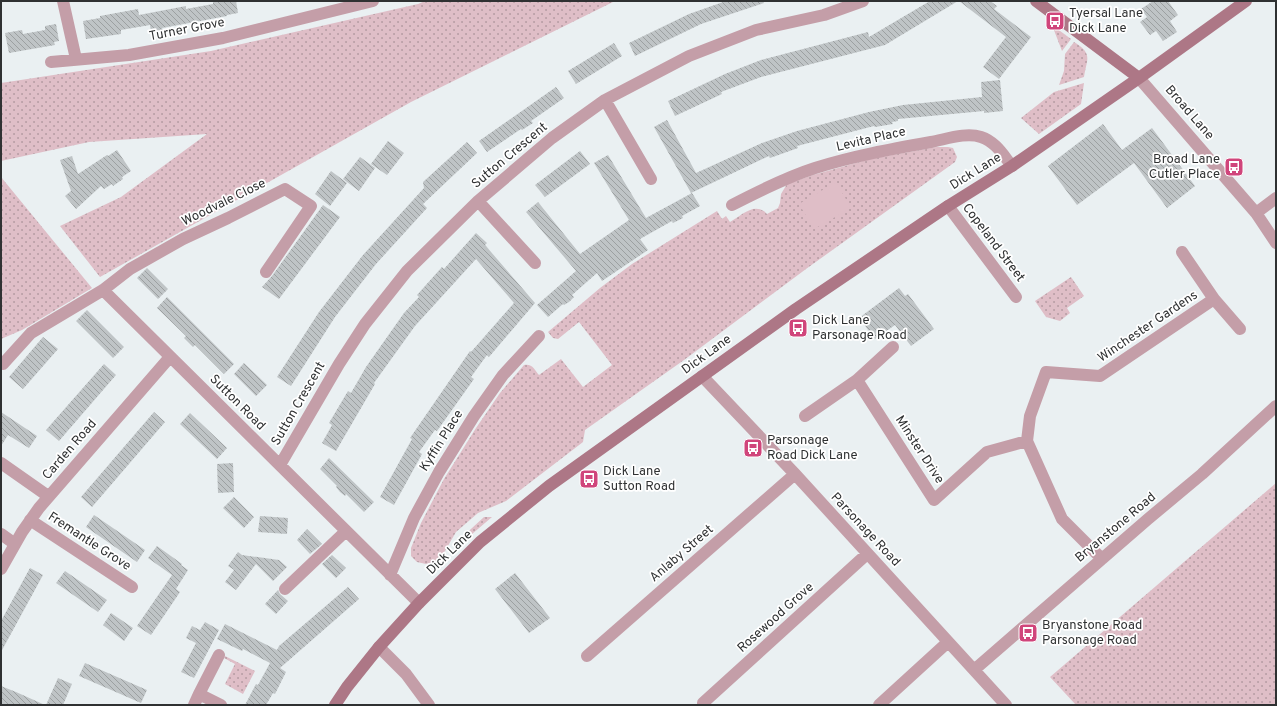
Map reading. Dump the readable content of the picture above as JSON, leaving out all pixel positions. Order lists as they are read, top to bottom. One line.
{"streets":{"street":["Turner Grove","Broad Lane","Levita Place","Sutton Crescent","Dick Lane","Woodvale Close","Copeland Street","Winchester Gardens","Sutton Road","Kyffin Place","Carden Road","Minster Drive","Bryanstone Road","Parsonage Road","Fremantle Grove","Anlaby Street","Rosewood Grove"]},"crossings":[["Broad Lane","Dick Lane"],["Levita Place","Dick Lane"],["Sutton Crescent","Sutton Road"],["Dick Lane","Copeland Street"],["Dick Lane","Sutton Road"],["Dick Lane","Parsonage Road"],["Woodvale Close","Sutton Road"],["Winchester Gardens","Minster Drive"],["Sutton Road","Kyffin Place"],["Sutton Road","Carden Road"],["Carden Road","Fremantle Grove"],["Bryanstone Road","Parsonage Road"],["Parsonage Road","Anlaby Street"],["Parsonage Road","Rosewood Grove"]],"places":{"bus stop":["Tyersal Lane Dick Lane","Broad Lane Cutler Place","Dick Lane Parsonage Road","Parsonage Road Dick Lane","Dick Lane Sutton Road","Bryanstone Road Parsonage Road"]}}
